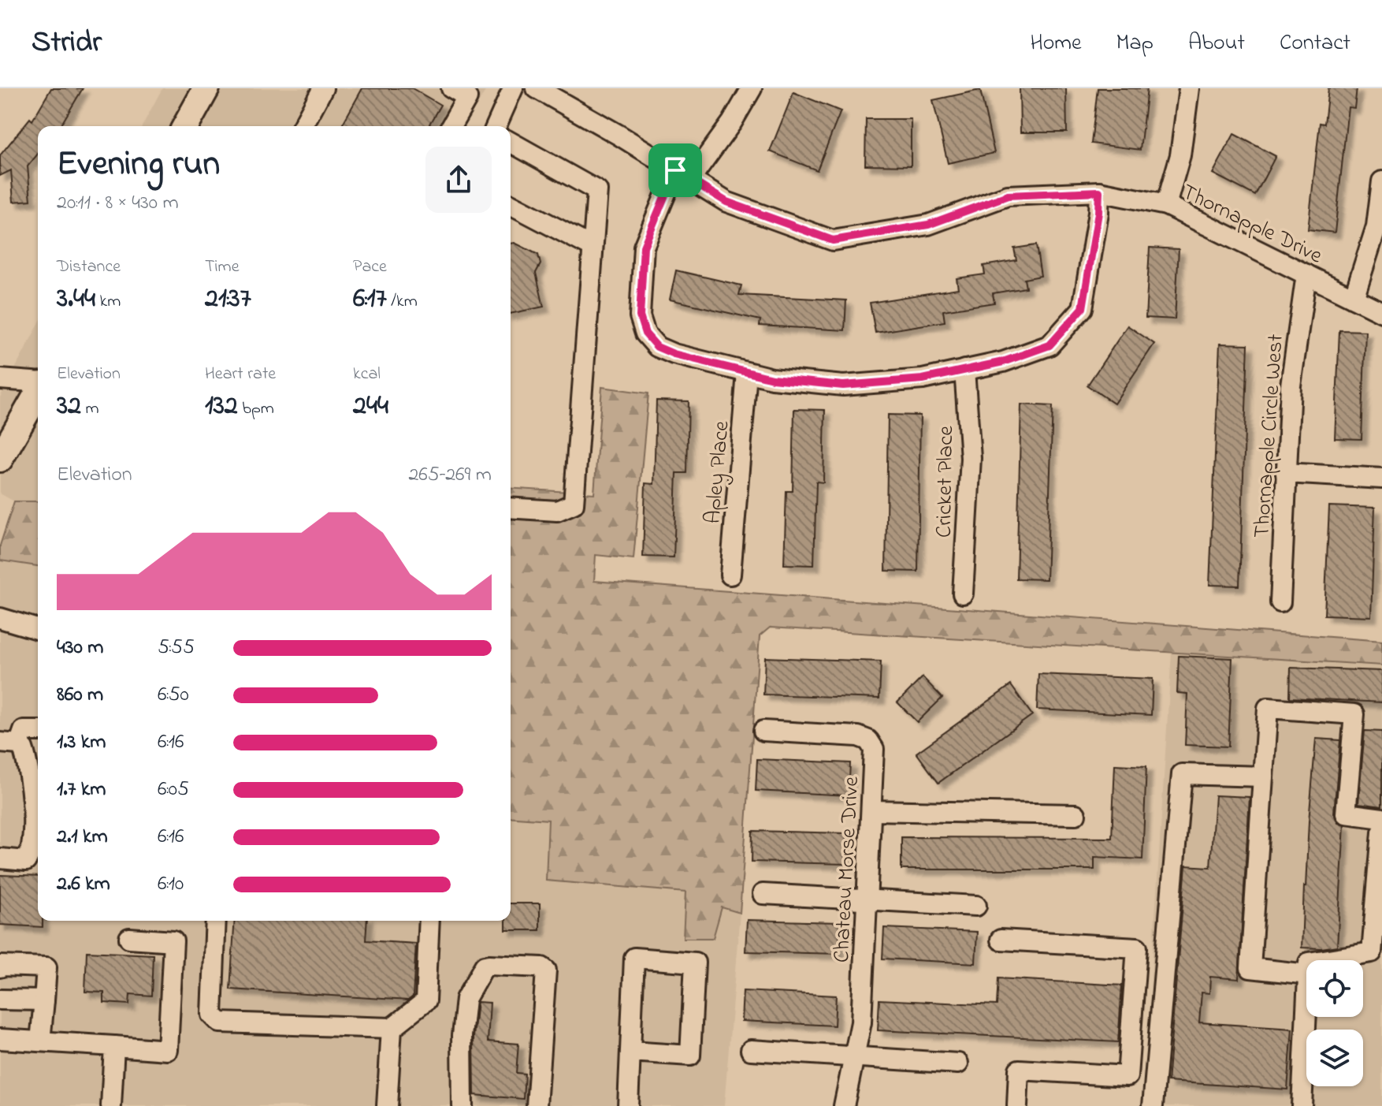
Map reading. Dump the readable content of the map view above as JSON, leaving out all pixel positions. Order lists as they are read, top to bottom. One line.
{"streets":{"street":["Thornapple Drive","Thornapple Circle West","Apley Place","Cricket Place","Chateau Morse Drive"]},"crossings":[["Thornapple Drive","Thornapple Circle West"]],"page":{"header":"Stridr","nav":["Home","Map","About","Contact"],"heading":["Evening run","20:11 · 8 × 430 m"],"stats":[["Distance","3.44 km"],["Time","21:37"],["Pace","6:17 /km"],["Elevation","32 m"],["Heart rate","132 bpm"],["kcal","244"]],"chart":["Elevation","265–269 m"],"list":[{"name":"430 m","note":"5:55"},{"name":"860 m","note":"6:50"},{"name":"1.3 km","note":"6:16"},{"name":"1.7 km","note":"6:05"},{"name":"2.1 km","note":"6:16"},{"name":"2.6 km","note":"6:10"}]}}
